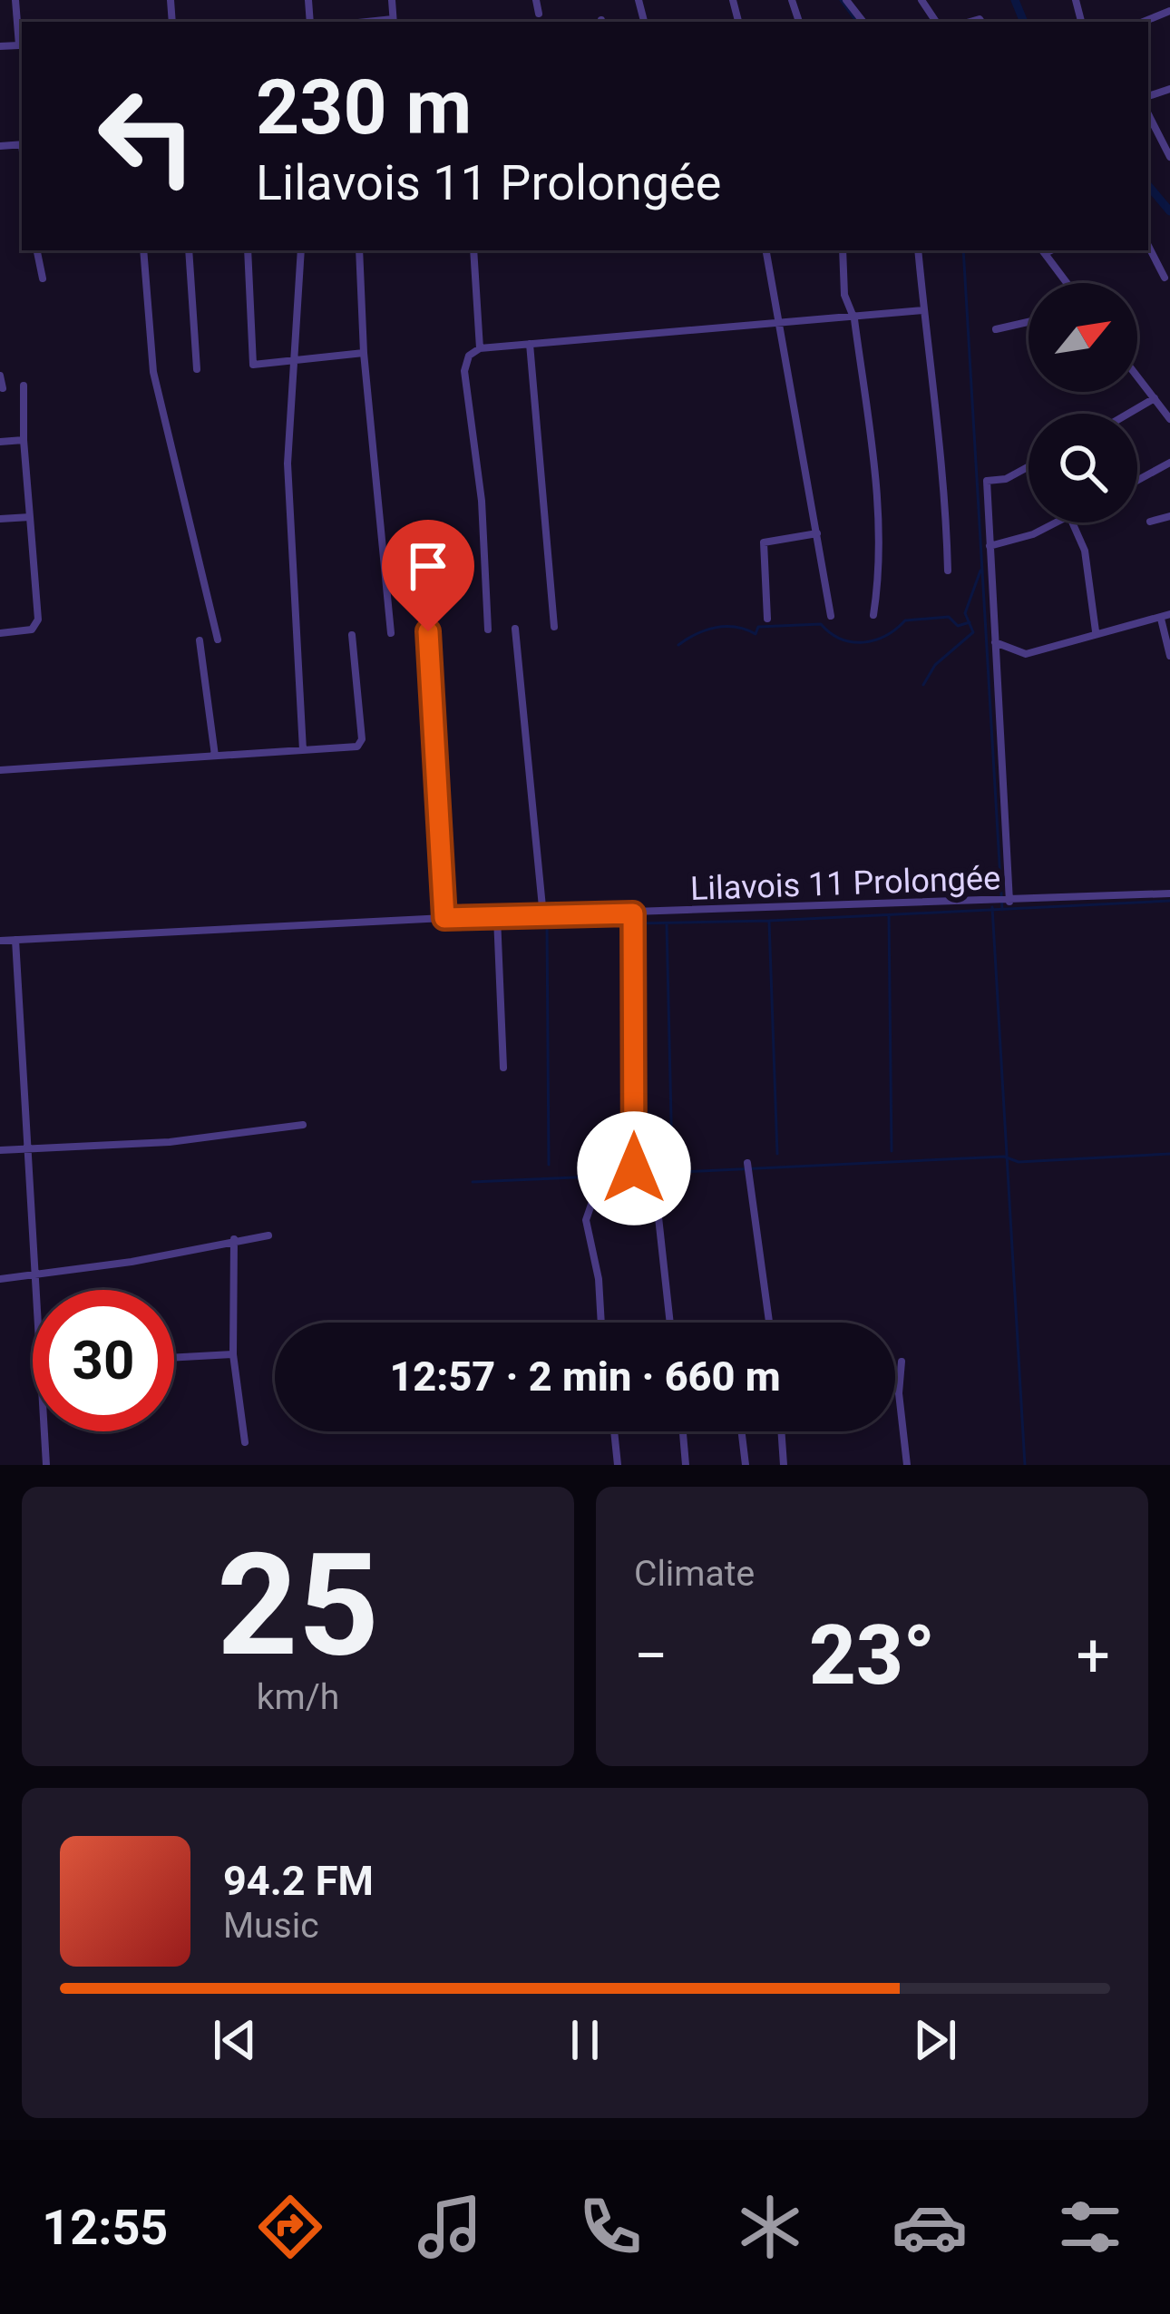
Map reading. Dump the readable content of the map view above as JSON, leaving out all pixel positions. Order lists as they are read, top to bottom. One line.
{"streets":{"street":["Lilavois 11 Prolongée"]},"north":"top right","page":{"turn":["230 m","Lilavois 11 Prolongée"],"limit":"30","trip":"12:57 · 2 min · 660 m","tile":[["25","km/h"],"Climate"],"heat":["−","23°","+"],"song":["94.2 FM","Music"],"tabs":"12:55"}}
